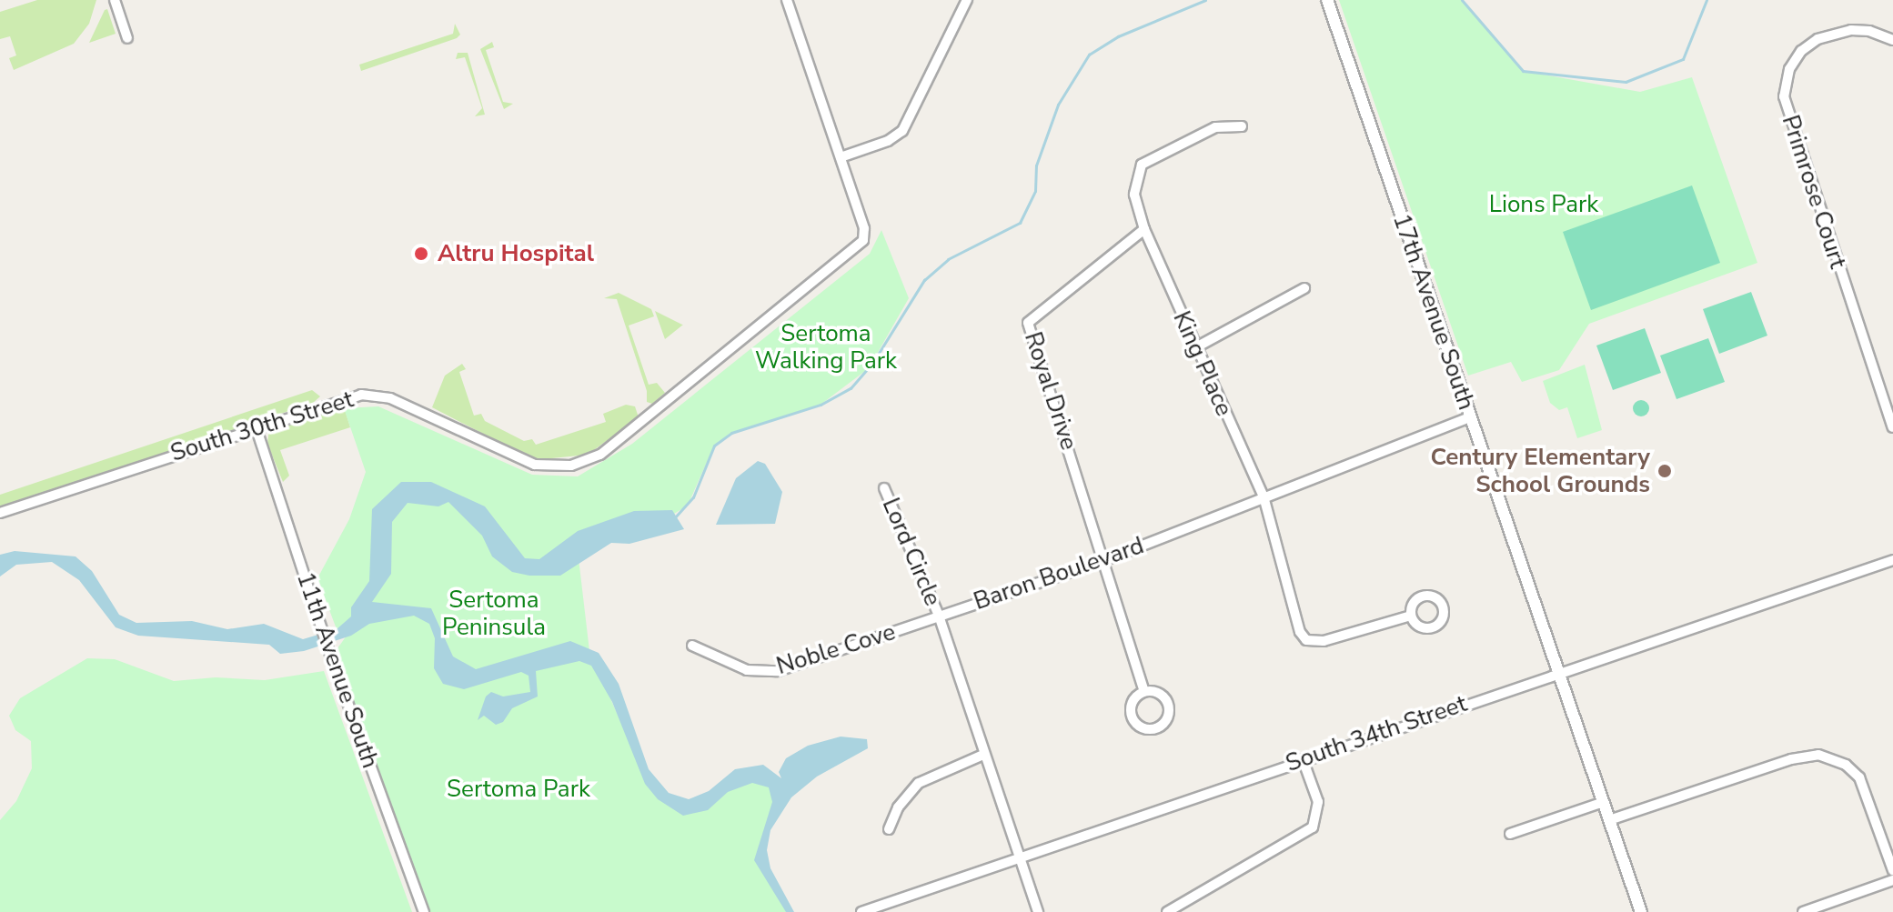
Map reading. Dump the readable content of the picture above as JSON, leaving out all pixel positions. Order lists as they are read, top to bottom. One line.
{"streets":{"street":["Primrose Court","17th Avenue South","King Place","Royal Drive","South 30th Street","Lord Circle","Baron Boulevard","Noble Cove","11th Avenue South","South 34th Street"]},"crossings":[["17th Avenue South","Baron Boulevard"],["17th Avenue South","South 34th Street"],["King Place","Royal Drive"],["King Place","Baron Boulevard"],["Royal Drive","Baron Boulevard"],["South 30th Street","11th Avenue South"],["Lord Circle","Baron Boulevard"],["Lord Circle","Noble Cove"],["Baron Boulevard","Noble Cove"]],"parks":["Lions Park","Sertoma Walking Park","Sertoma Peninsula","Sertoma Park"],"places":["Altru Hospital","Century Elementary School Grounds"]}
